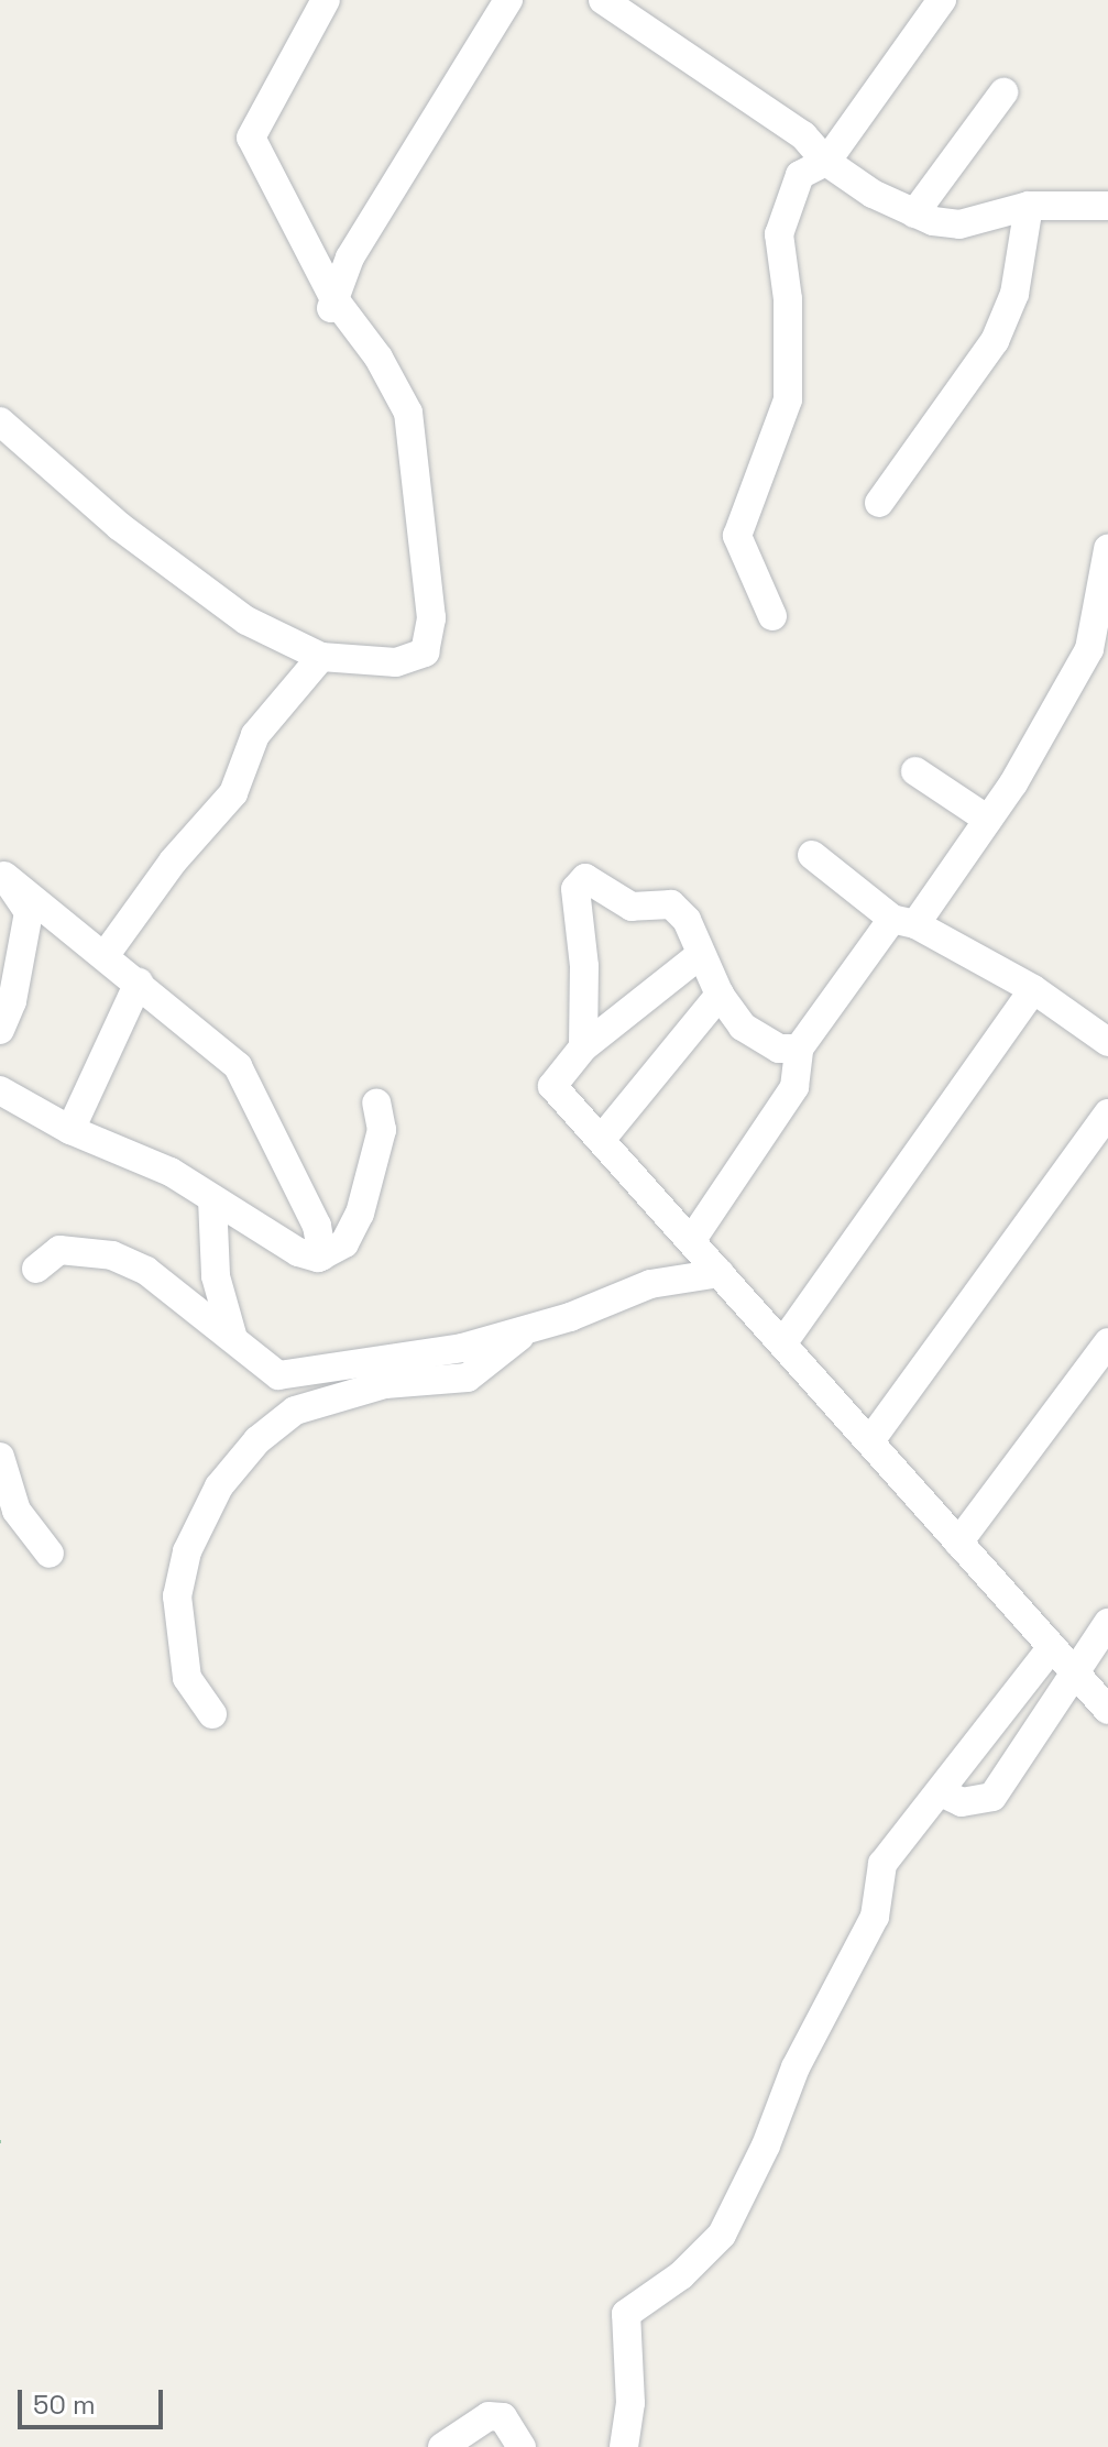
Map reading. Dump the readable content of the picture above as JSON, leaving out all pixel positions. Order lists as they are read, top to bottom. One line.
{"scale_bar":"50 m"}
